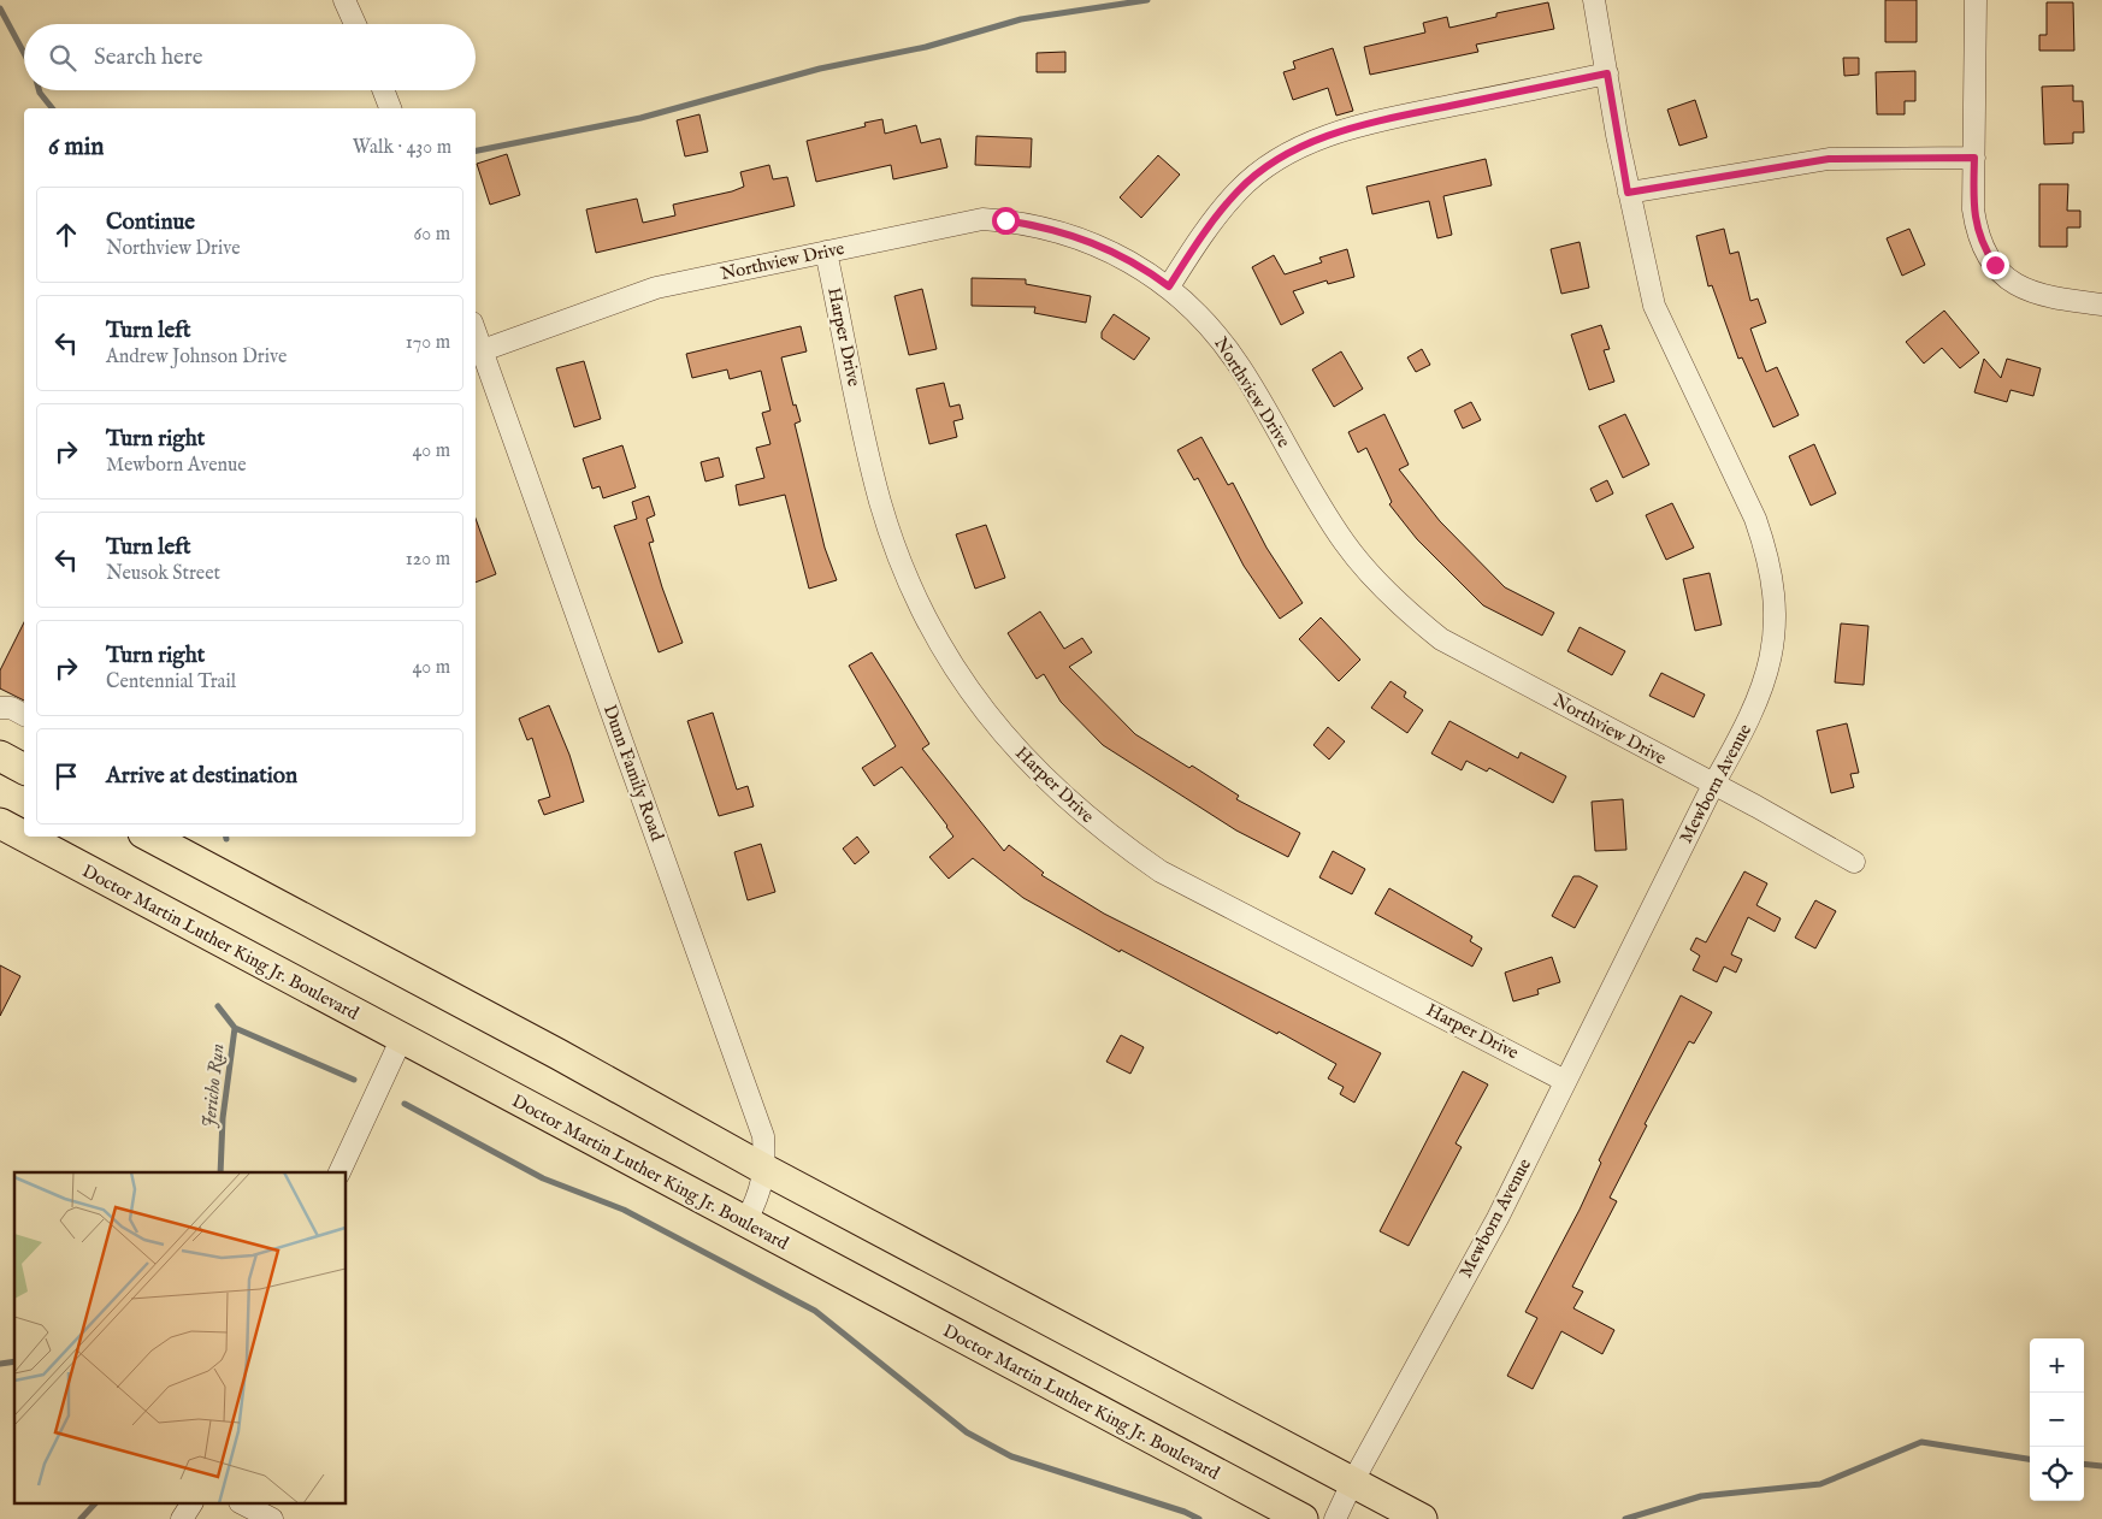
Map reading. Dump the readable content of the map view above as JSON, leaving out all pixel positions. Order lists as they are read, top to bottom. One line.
{"streets":{"highway":["Doctor Martin Luther King Jr. Boulevard"],"street":["Northview Drive","Harper Drive","Dunn Family Road","Mewborn Avenue"]},"crossings":[["Northview Drive","Harper Drive"],["Northview Drive","Dunn Family Road"],["Northview Drive","Mewborn Avenue"],["Harper Drive","Mewborn Avenue"],["Dunn Family Road","Doctor Martin Luther King Jr. Boulevard"]],"water":["Jericho Run"],"page":{"search":"Search here","heading":["6 min","Walk · 430 m"],"list":[["Continue","Northview Drive","60 m"],["Turn left","Andrew Johnson Drive","170 m"],["Turn right","Mewborn Avenue","40 m"],["Turn left","Neusok Street","120 m"],["Turn right","Centennial Trail","40 m"],"Arrive at destination"],"map_buttons":["+","−"]}}
